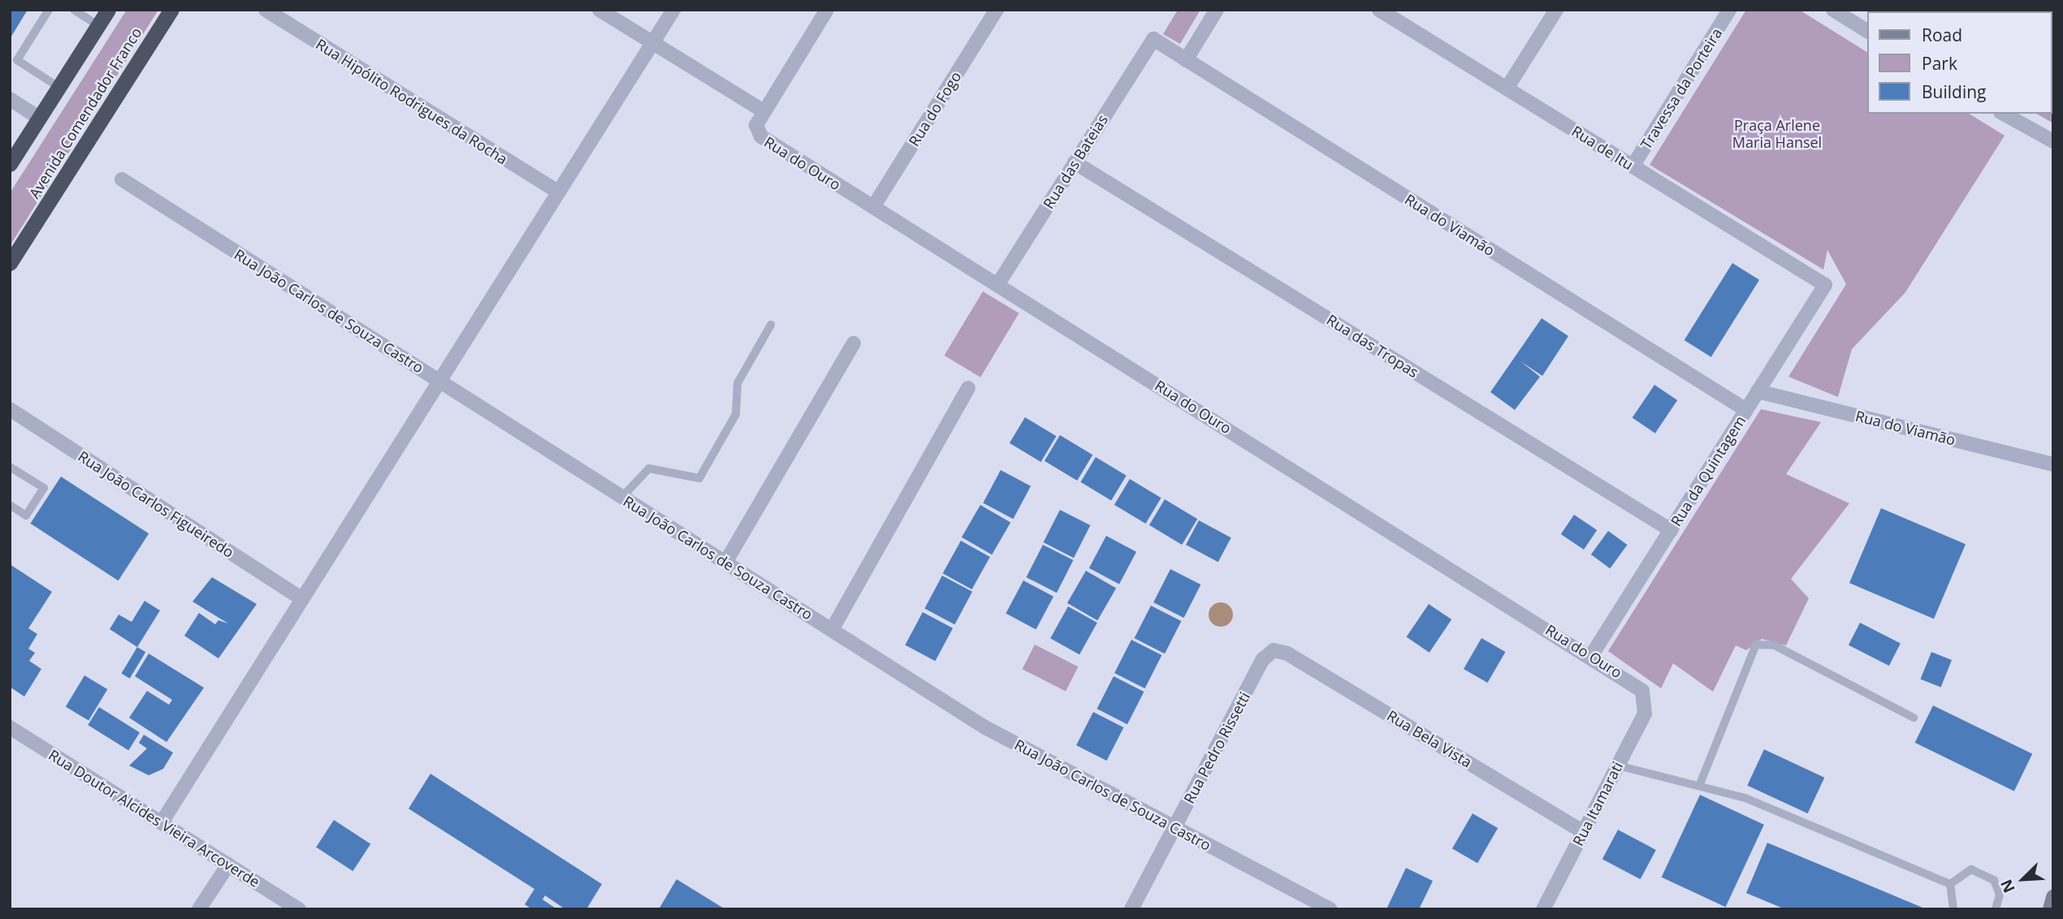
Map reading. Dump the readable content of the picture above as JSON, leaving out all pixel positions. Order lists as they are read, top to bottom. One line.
{"streets":{"highway":["Avenida Comendador Franco"],"street":["Travessa da Porteira","Rua Hipólito Rodrigues da Rocha","Rua do Fogo","Rua de Itu","Rua das Bateias","Rua do Ouro","Rua do Viamão","Rua João Carlos de Souza Castro","Rua das Tropas","Rua da Quintagem","Rua João Carlos Figueiredo","Rua Bela Vista","Rua Pedro Rissetti","Rua Itamarati","Rua Doutor Alcides Vieira Arcoverde"]},"crossings":[["Travessa da Porteira","Rua de Itu"],["Rua do Fogo","Rua do Ouro"],["Rua de Itu","Rua da Quintagem"],["Rua das Bateias","Rua do Ouro"],["Rua das Bateias","Rua do Viamão"],["Rua das Bateias","Rua das Tropas"],["Rua do Ouro","Rua da Quintagem"],["Rua do Ouro","Rua Itamarati"],["Rua do Viamão","Rua da Quintagem"],["Rua João Carlos de Souza Castro","Rua Pedro Rissetti"],["Rua das Tropas","Rua da Quintagem"],["Rua Bela Vista","Rua Pedro Rissetti"],["Rua Bela Vista","Rua Itamarati"]],"parks":["Praça Arlene Maria Hansel"],"legend":["Road","Park","Building"],"north":"bottom left"}
